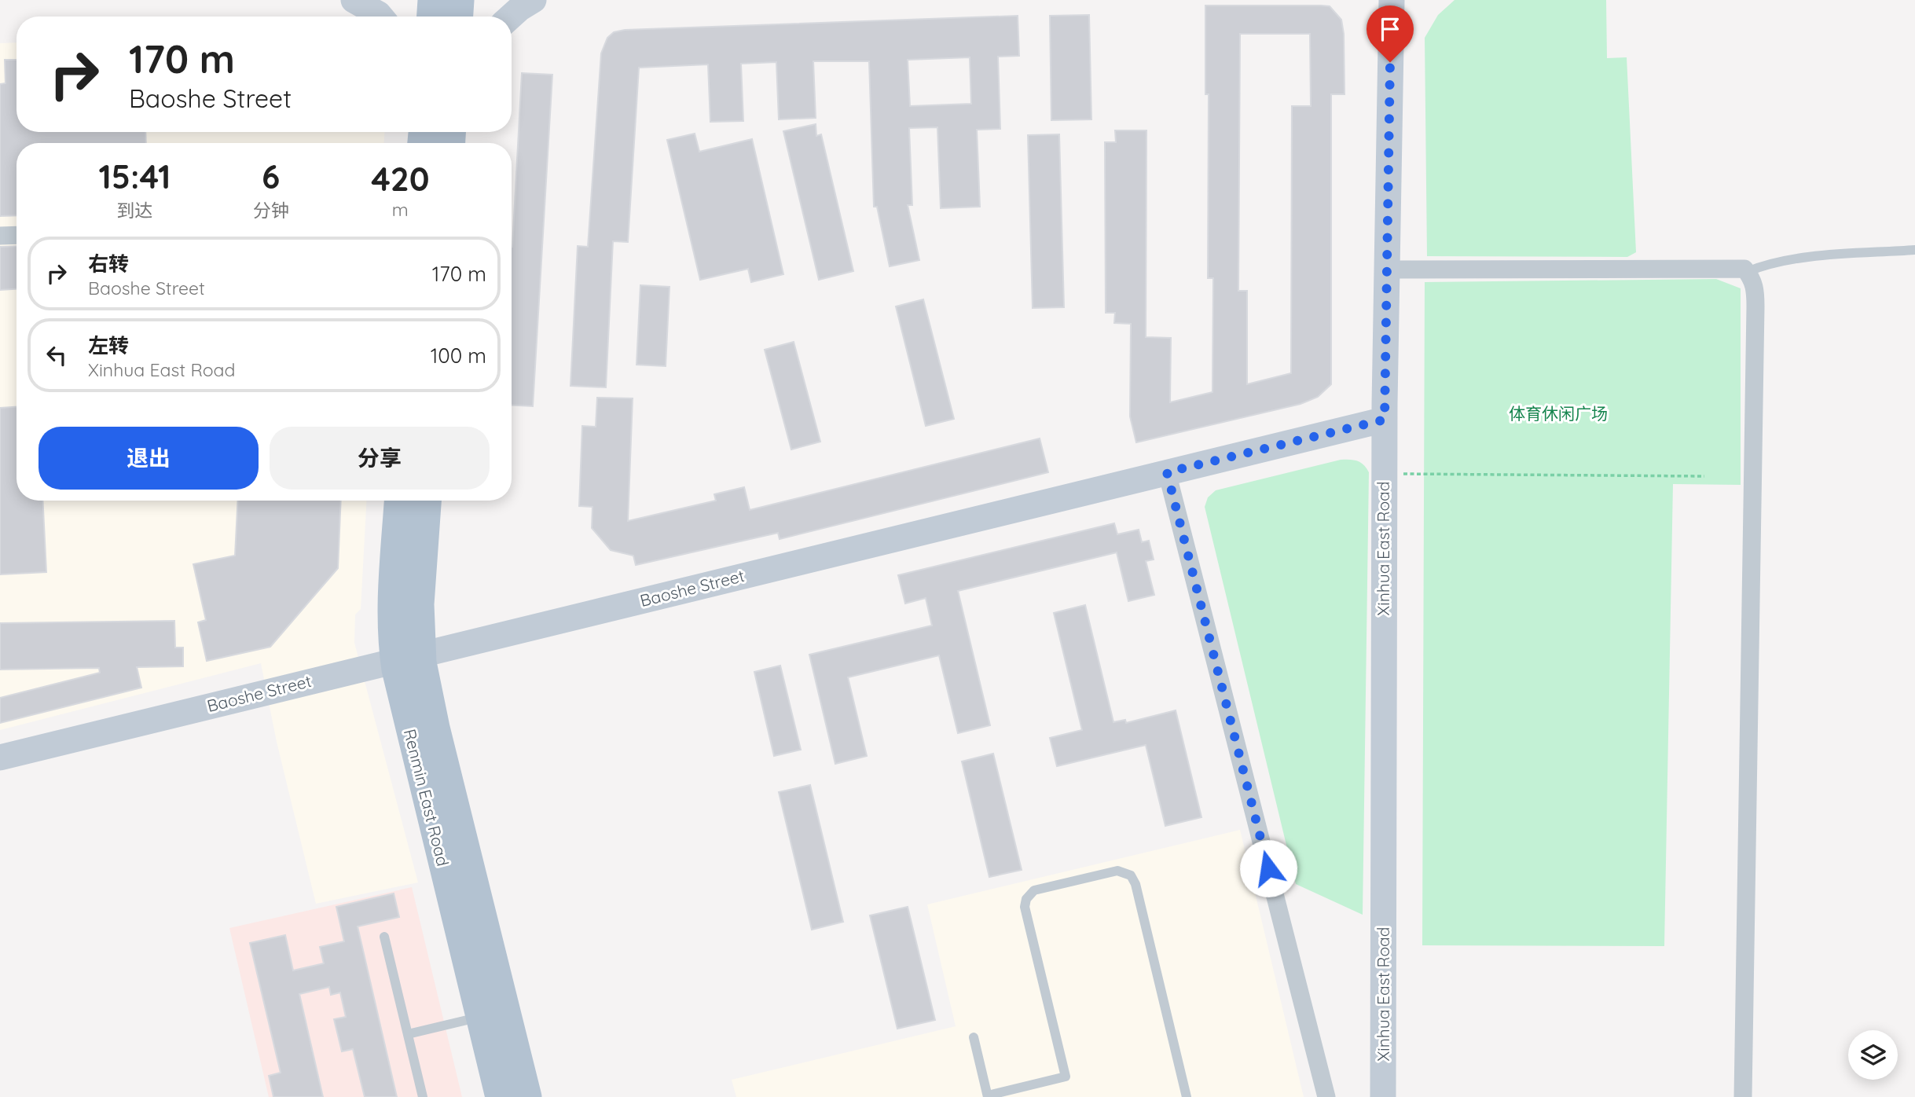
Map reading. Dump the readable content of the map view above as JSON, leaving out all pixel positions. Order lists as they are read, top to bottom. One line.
{"streets":{"main road":["Renmin East Road"],"street":["Xinhua East Road","Baoshe Street"]},"crossings":[["Xinhua East Road","Baoshe Street"],["Baoshe Street","Renmin East Road"]],"parks":["体育休闲广场"],"page":{"turn":["170 m","Baoshe Street"],"eta":["15:41","到达","6","分钟","420","m"],"list":[{"name":"右转","note":"Baoshe Street","value":"170 m"},{"name":"左转","note":"Xinhua East Road","value":"100 m"}],"buttons":["退出","分享"]}}
